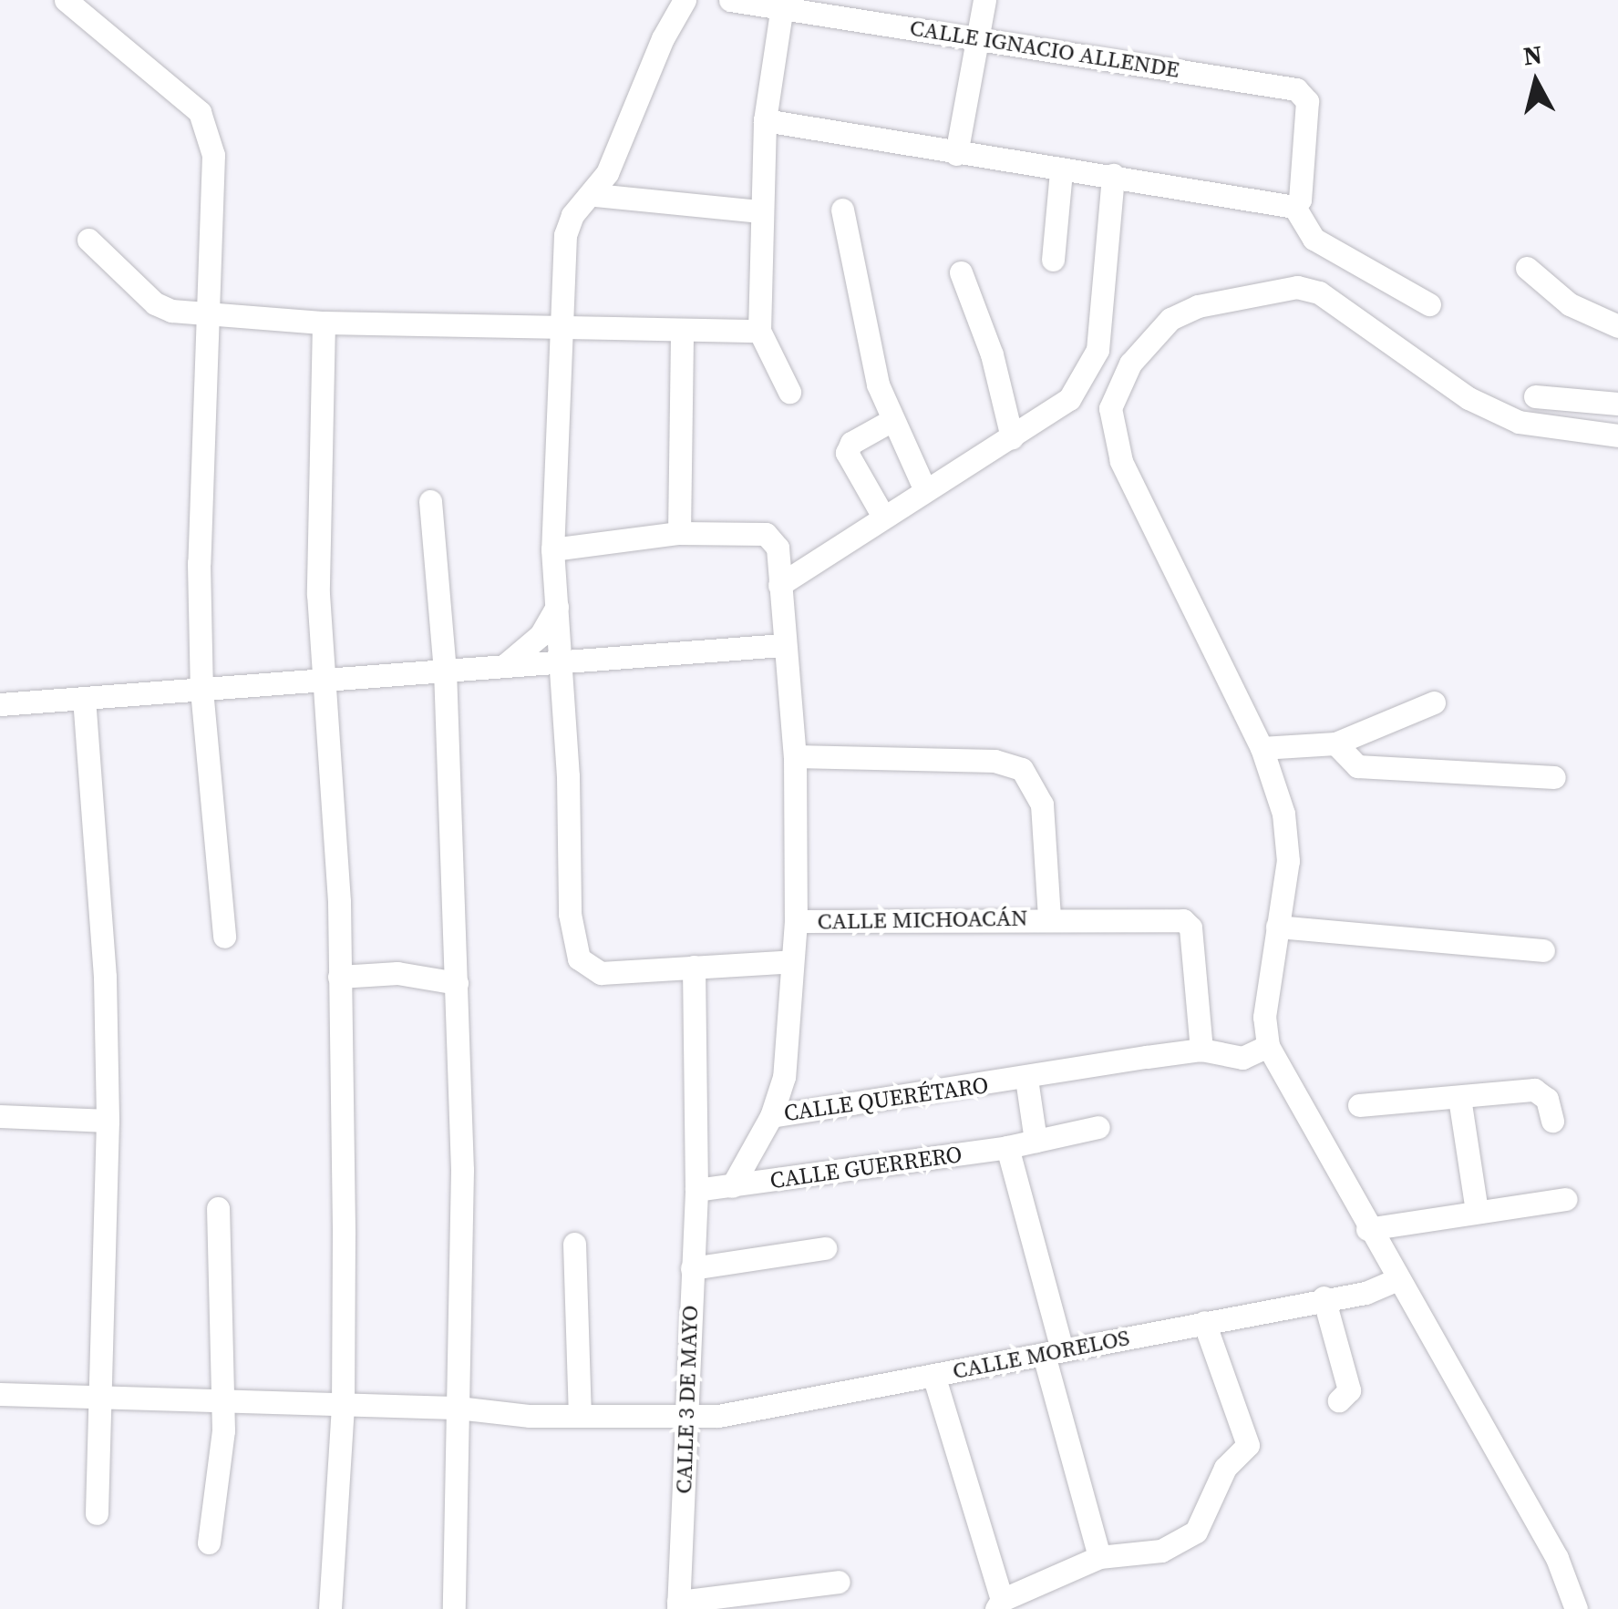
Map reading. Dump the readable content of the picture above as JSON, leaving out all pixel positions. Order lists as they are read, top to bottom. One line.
{"streets":{"street":["CALLE IGNACIO ALLENDE","CALLE MICHOACÁN","CALLE QUERÉTARO","CALLE GUERRERO","CALLE MORELOS","CALLE 3 DE MAYO"]},"crossings":[["CALLE MICHOACÁN","CALLE QUERÉTARO"],["CALLE QUERÉTARO","CALLE GUERRERO"],["CALLE GUERRERO","CALLE 3 DE MAYO"],["CALLE MORELOS","CALLE 3 DE MAYO"]],"north":"top"}
